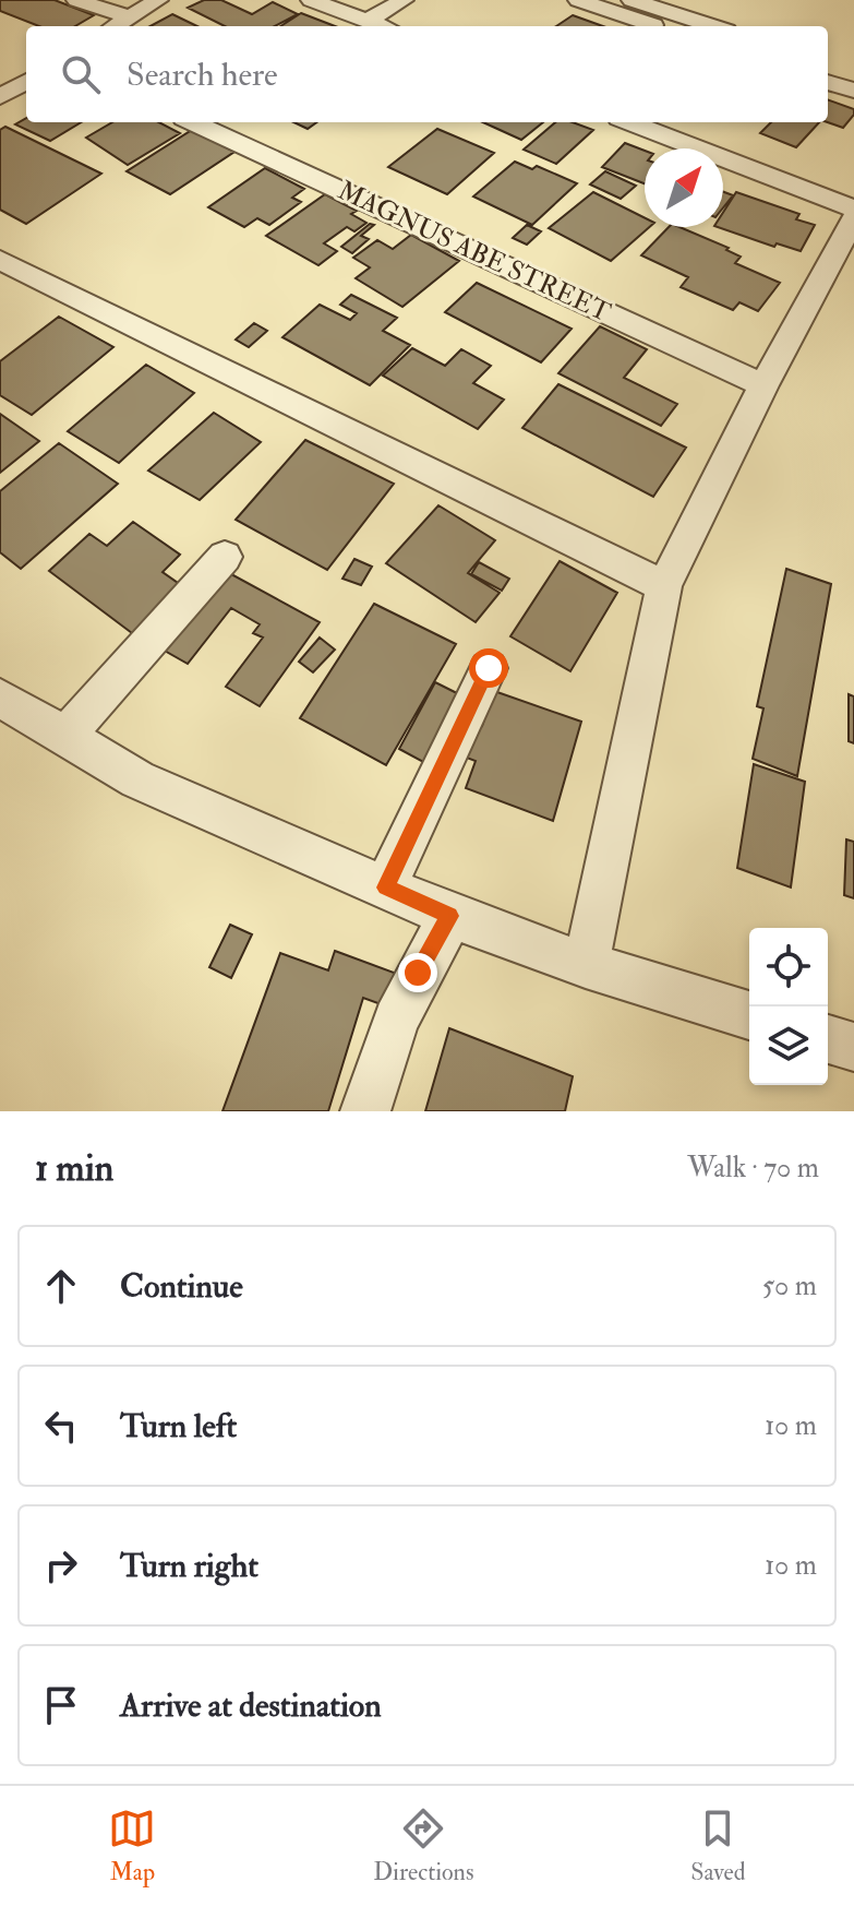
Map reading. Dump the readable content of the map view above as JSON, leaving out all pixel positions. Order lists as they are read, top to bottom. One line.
{"streets":{"street":["MAGNUS ABE STREET"]},"north":"top right","page":{"search":"Search here","heading":["1 min","Walk · 70 m"],"list":[["Continue","50 m"],["Turn left","10 m"],["Turn right","10 m"],"Arrive at destination"],"nav":["Map","Directions","Saved"]}}
